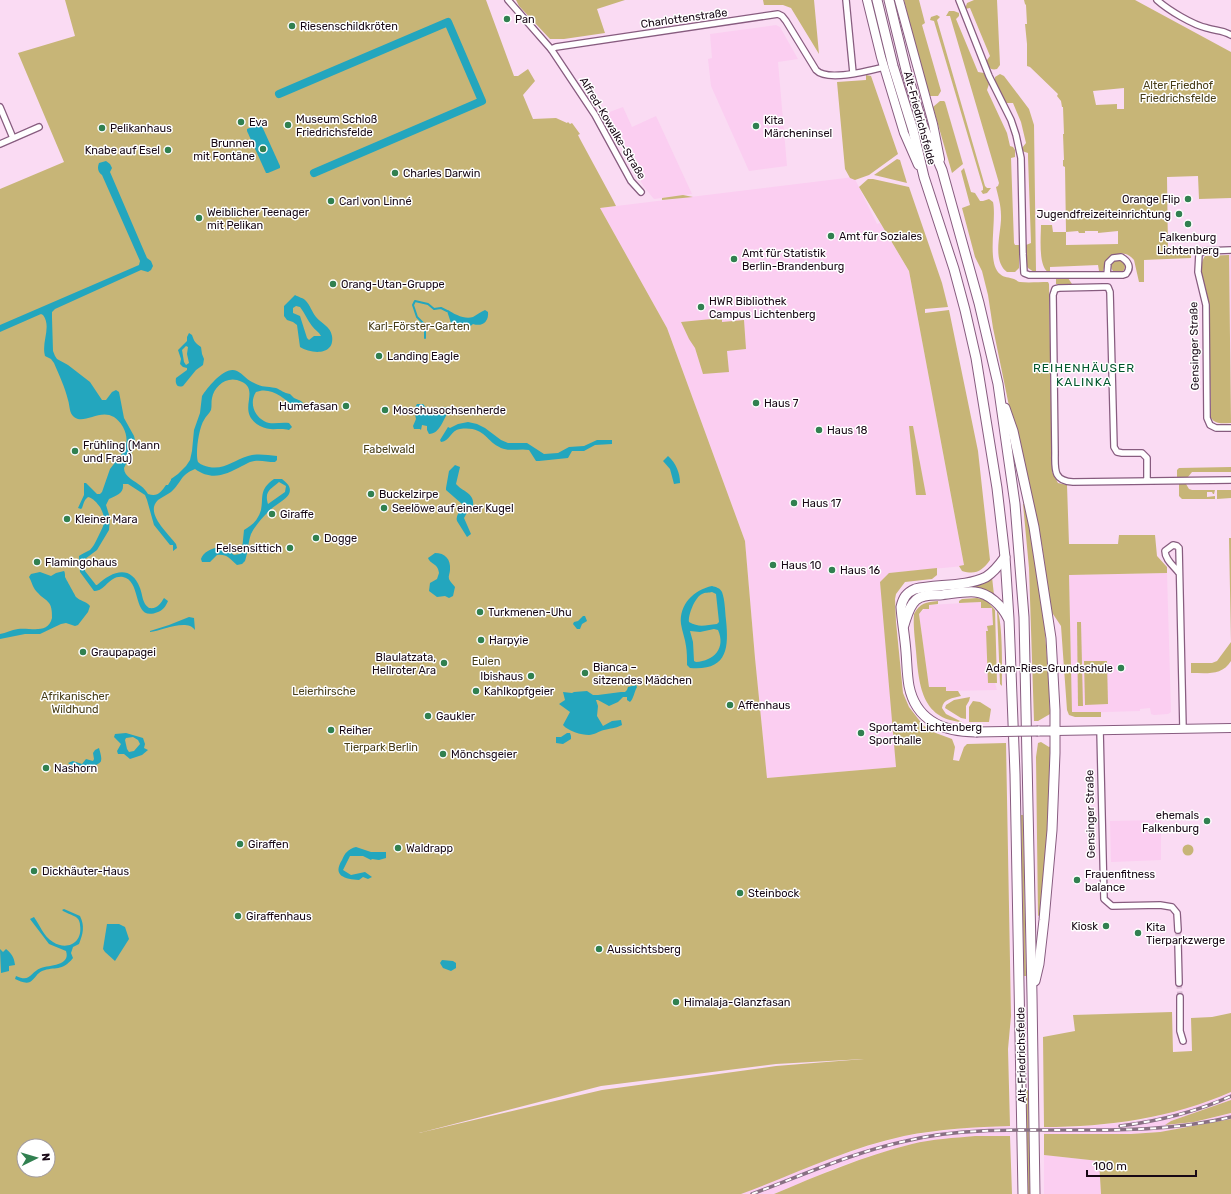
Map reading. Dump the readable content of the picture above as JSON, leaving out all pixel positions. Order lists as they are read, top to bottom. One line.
{"streets":{"main road":["Alt-Friedrichsfelde"],"street":["Charlottenstraße","Alfred-Kowalke-Straße","Gensinger Straße"]},"crossings":[["Charlottenstraße","Alt-Friedrichsfelde"],["Charlottenstraße","Alfred-Kowalke-Straße"]],"districts":["REIHENHÄUSER KALINKA"],"parks":["Alter Friedhof Friedrichsfelde","Karl-Förster-Garten","Fabelwald","Eulen","Leierhirsche","Afrikanischer Wildhund","Tierpark Berlin"],"places":["Pan","Riesenschildkröten","Eva","Museum Schloß Friedrichsfelde","Kita Märcheninsel","Pelikanhaus","Brunnen mit Fontäne","Knabe auf Esel","Charles Darwin","Orange Flip","Carl von Linné","Jugendfreizeiteinrichtung","Weiblicher Teenager mit Pelikan","Falkenburg Lichtenberg","Amt für Soziales","Amt für Statistik Berlin-Brandenburg","Orang-Utan-Gruppe","HWR Bibliothek Campus Lichtenberg","Landing Eagle","Haus 7","Humefasan","Moschusochsenherde","Haus 18","Frühling (Mann und Frau)","Buckelzirpe","Haus 17","Seelöwe auf einer Kugel","Giraffe","Kleiner Mara","Dogge","Felsensittich","Flamingohaus","Haus 10","Haus 16","Turkmenen-Uhu","Harpyie","Graupapagei","Blaulatzata, Hellroter Ara","Adam-Ries-Grundschule","Bianca – sitzendes Mädchen","Ibishaus","Kahlkopfgeier","Affenhaus","Gaukler","Reiher","Sportamt Lichtenberg Sporthalle","Mönchsgeier","Nashorn","ehemals Falkenburg","Giraffen","Waldrapp","Dickhäuter-Haus","Frauenfitness balance","Steinbock","Giraffenhaus","Kiosk","Kita Tierparkzwerge","Aussichtsberg","Himalaja-Glanzfasan"],"scale_bar":"100 m","north":"right"}
